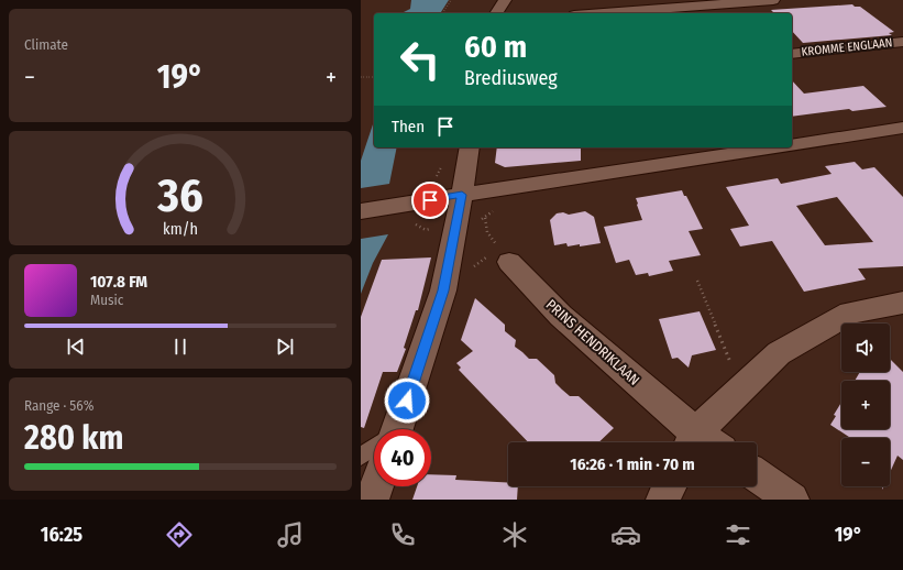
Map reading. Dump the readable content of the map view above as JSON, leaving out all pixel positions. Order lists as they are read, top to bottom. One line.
{"streets":{"street":["KROMME ENGLAAN","PRINS HENDRIKLAAN"]},"page":{"tile":["Climate",["Range · 56%","280 km"]],"turn":["60 m","Brediusweg"],"heat":["−","19°","+"],"then":"Then","song":["107.8 FM","Music"],"map_buttons":["+","−"],"limit":"40","trip":"16:26 · 1 min · 70 m","tabs":["16:25","19°"],"gauge":["36","km/h"]}}
